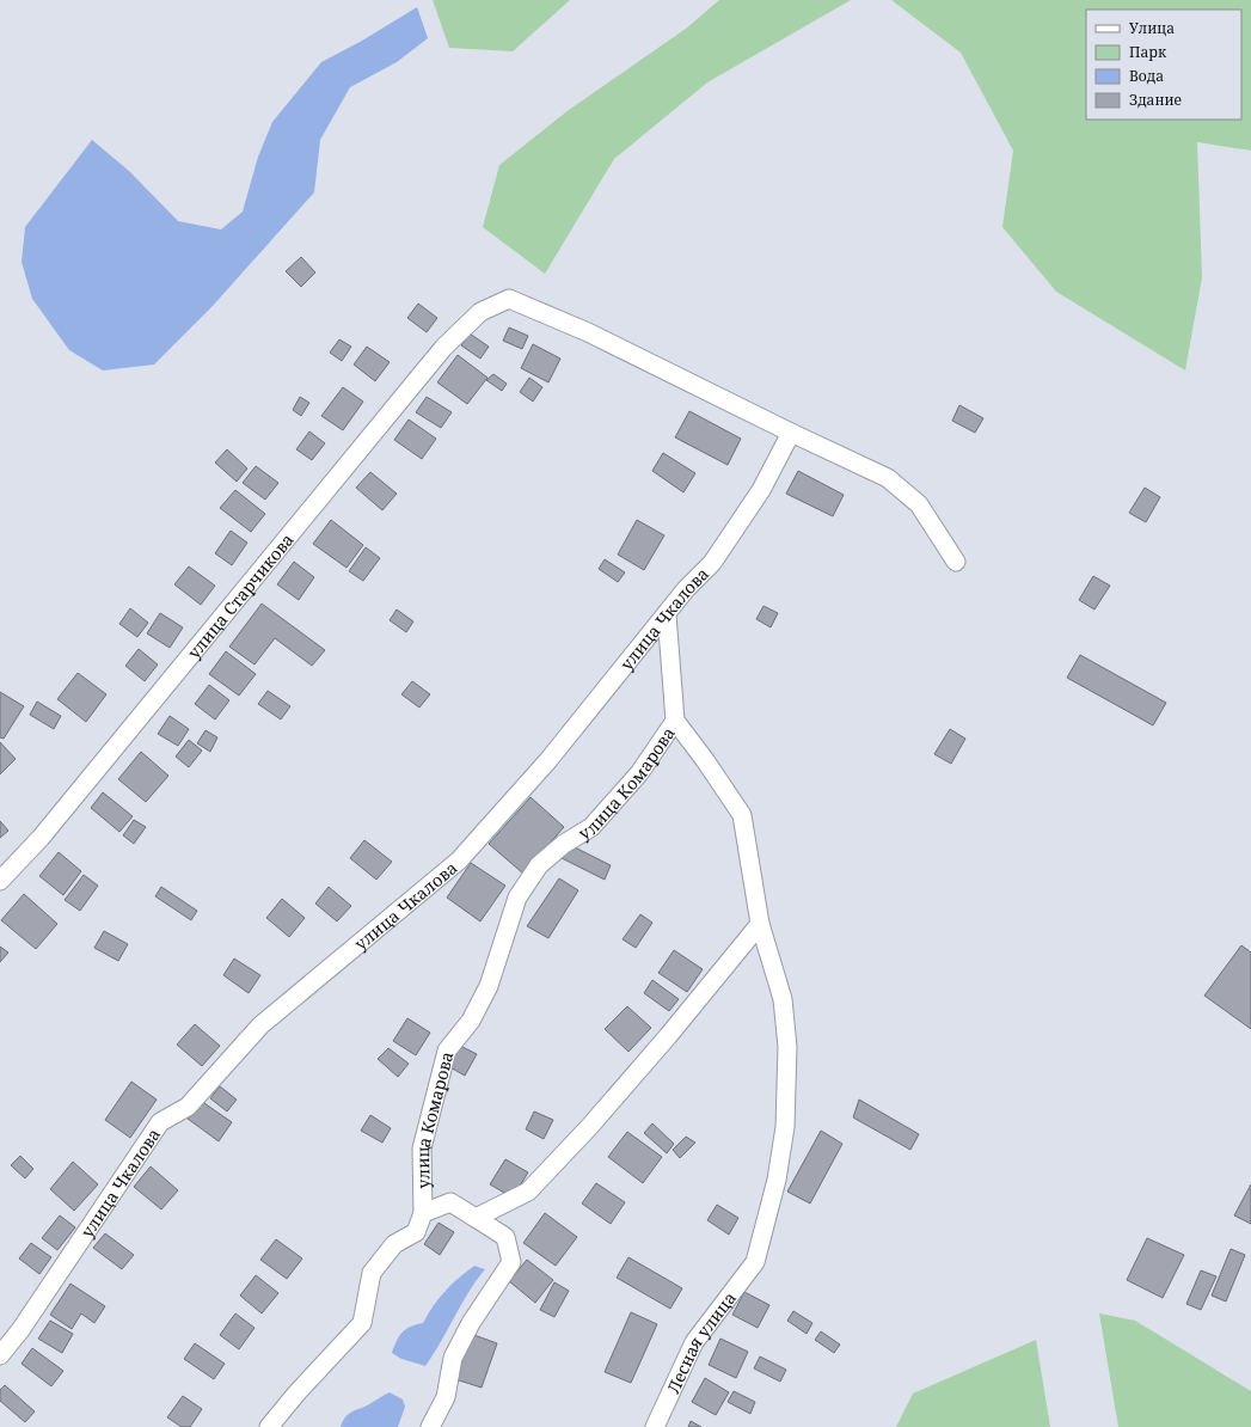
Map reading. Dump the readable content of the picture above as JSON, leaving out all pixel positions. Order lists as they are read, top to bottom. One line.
{"streets":{"street":["улица Старчикова","улица Чкалова","улица Комарова","Лесная улица"]},"crossings":[["улица Старчикова","улица Чкалова"]],"legend":["Улица","Парк","Вода","Здание"]}
